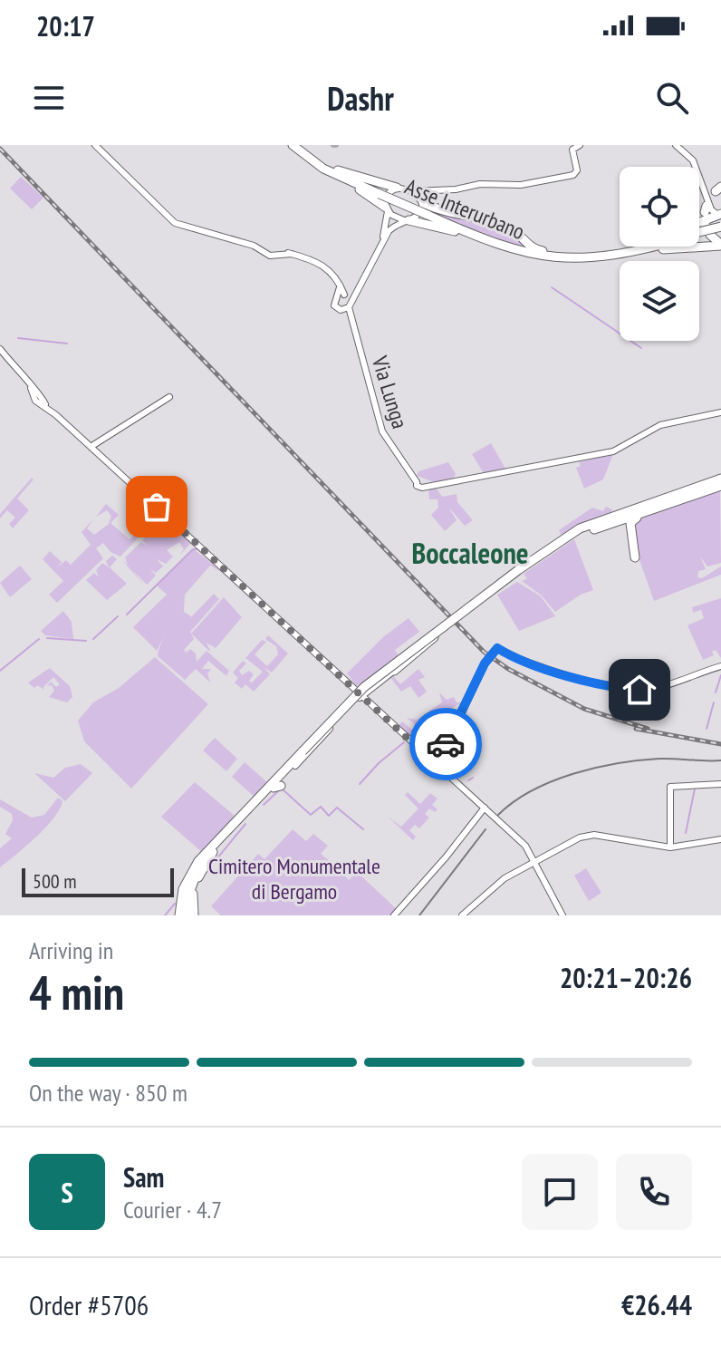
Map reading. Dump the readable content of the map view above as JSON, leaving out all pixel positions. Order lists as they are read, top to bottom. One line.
{"streets":{"highway":["Asse Interurbano"],"street":["Via Lunga"]},"districts":["Boccaleone"],"parks":["Cimitero Monumentale di Bergamo"],"scale_bar":"500 m","page":{"status":"20:17","header":"Dashr","scale":"500 m","heading":["4 min","Arriving in","20:21–20:26"],"panel":["Sam","Courier · 4.7","Order #5706","€26.44"],"bar":"On the way · 850 m","round":"S"}}
